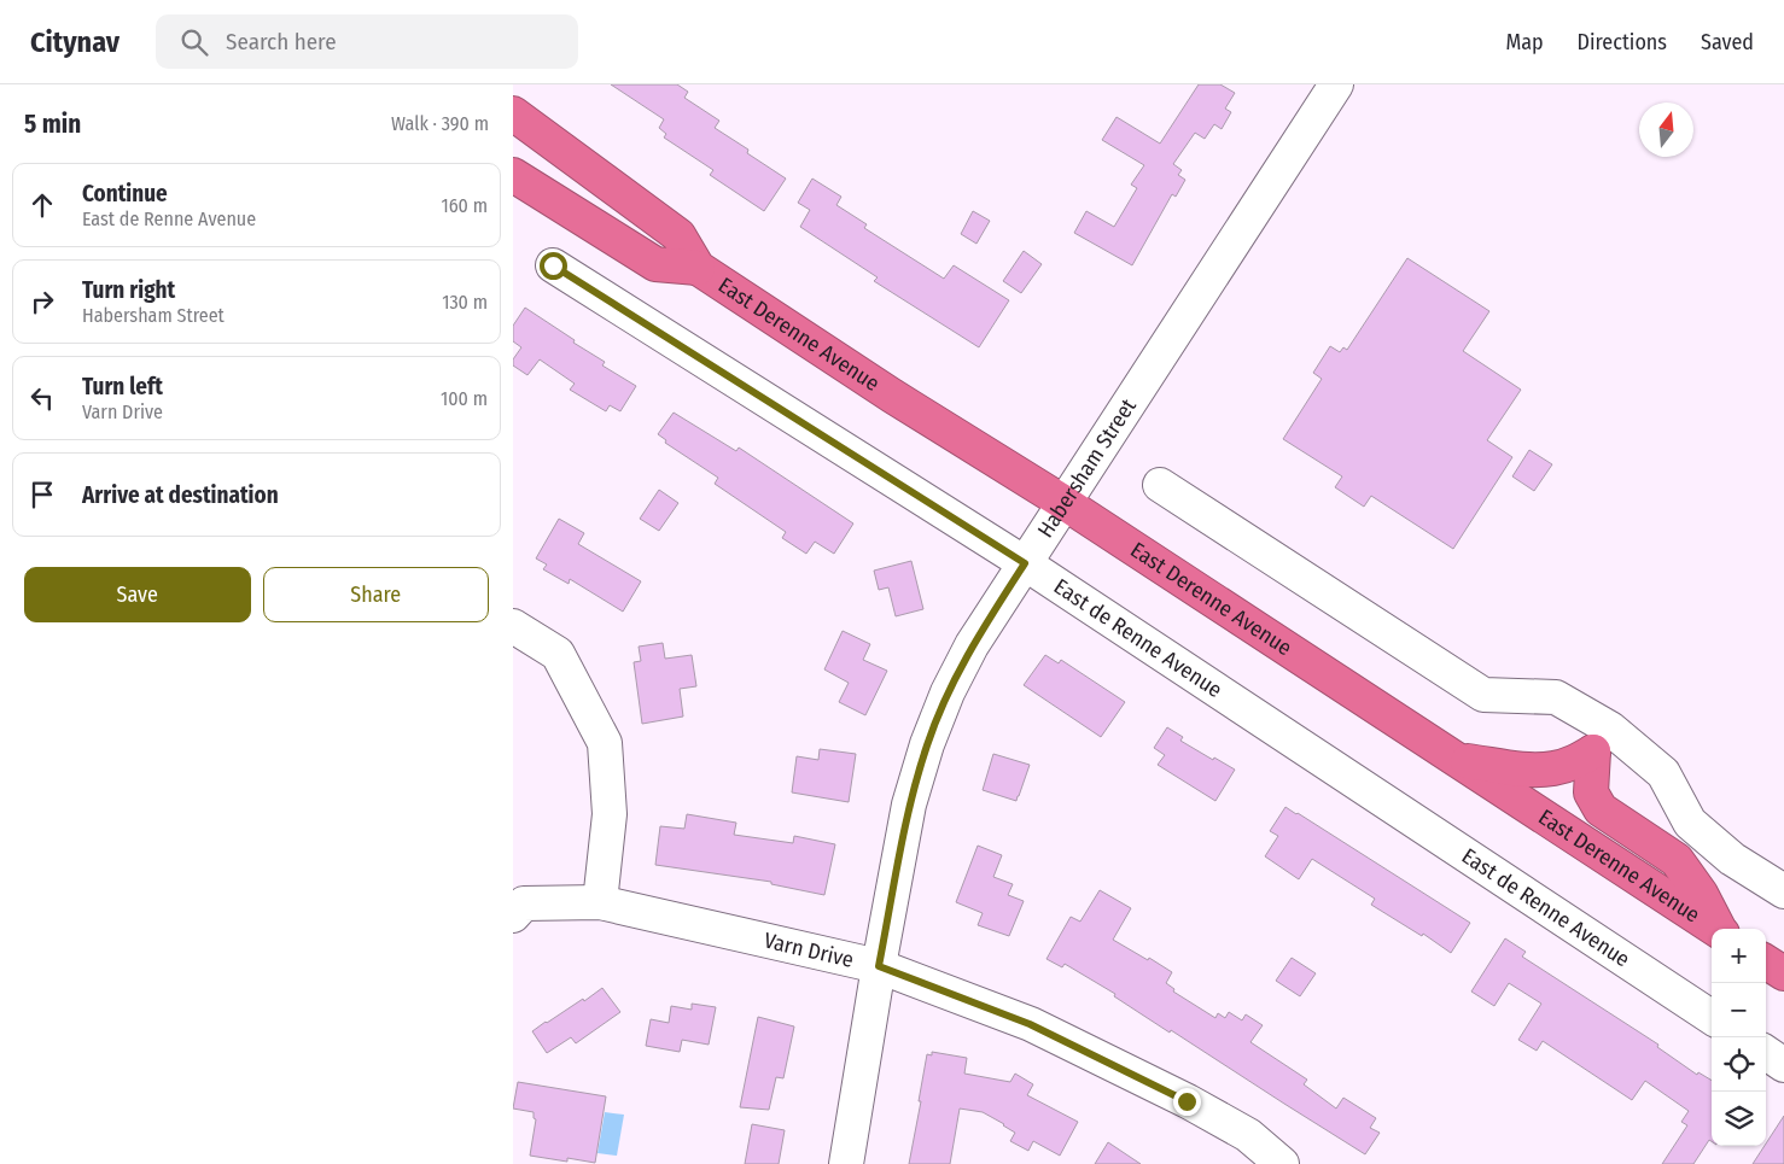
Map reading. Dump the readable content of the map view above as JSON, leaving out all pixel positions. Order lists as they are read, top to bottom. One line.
{"streets":{"highway":["East Derenne Avenue"],"street":["Habersham Street","East de Renne Avenue","Varn Drive"]},"crossings":[["East Derenne Avenue","Habersham Street"],["Habersham Street","East de Renne Avenue"],["Habersham Street","Varn Drive"]],"north":"top","page":{"header":"Citynav","search":"Search here","nav":["Map","Directions","Saved"],"heading":["5 min","Walk · 390 m"],"list":[["Continue","East de Renne Avenue","160 m"],["Turn right","Habersham Street","130 m"],["Turn left","Varn Drive","100 m"],"Arrive at destination"],"buttons":["Save","Share"],"map_buttons":["+","−"]}}
